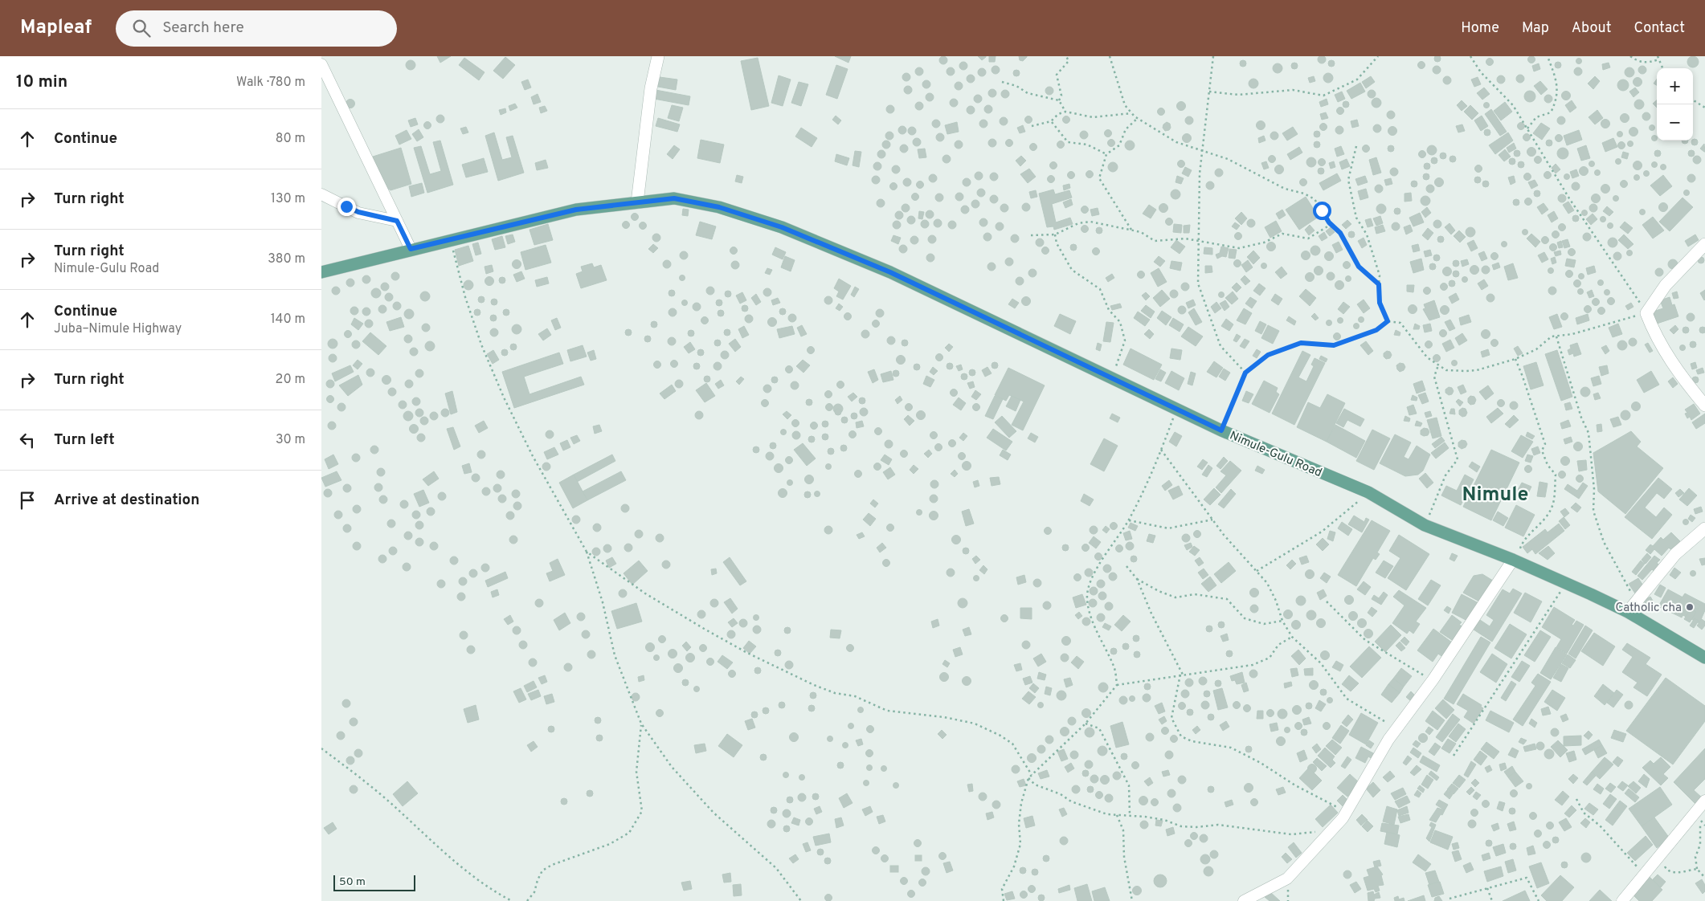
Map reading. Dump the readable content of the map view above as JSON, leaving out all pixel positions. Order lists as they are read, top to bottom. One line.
{"streets":{"main road":["Nimule-Gulu Road"]},"districts":["Nimule"],"places":["Catholic cha"],"scale_bar":"50 m","page":{"header":"Mapleaf","search":"Search here","nav":["Home","Map","About","Contact"],"heading":["10 min","Walk · 780 m"],"map_buttons":["+","−"],"list":[["Continue","80 m"],["Turn right","130 m"],["Turn right","Nimule-Gulu Road","380 m"],["Continue","Juba–Nimule Highway","140 m"],["Turn right","20 m"],["Turn left","30 m"],"Arrive at destination"],"scale":"50 m"}}
